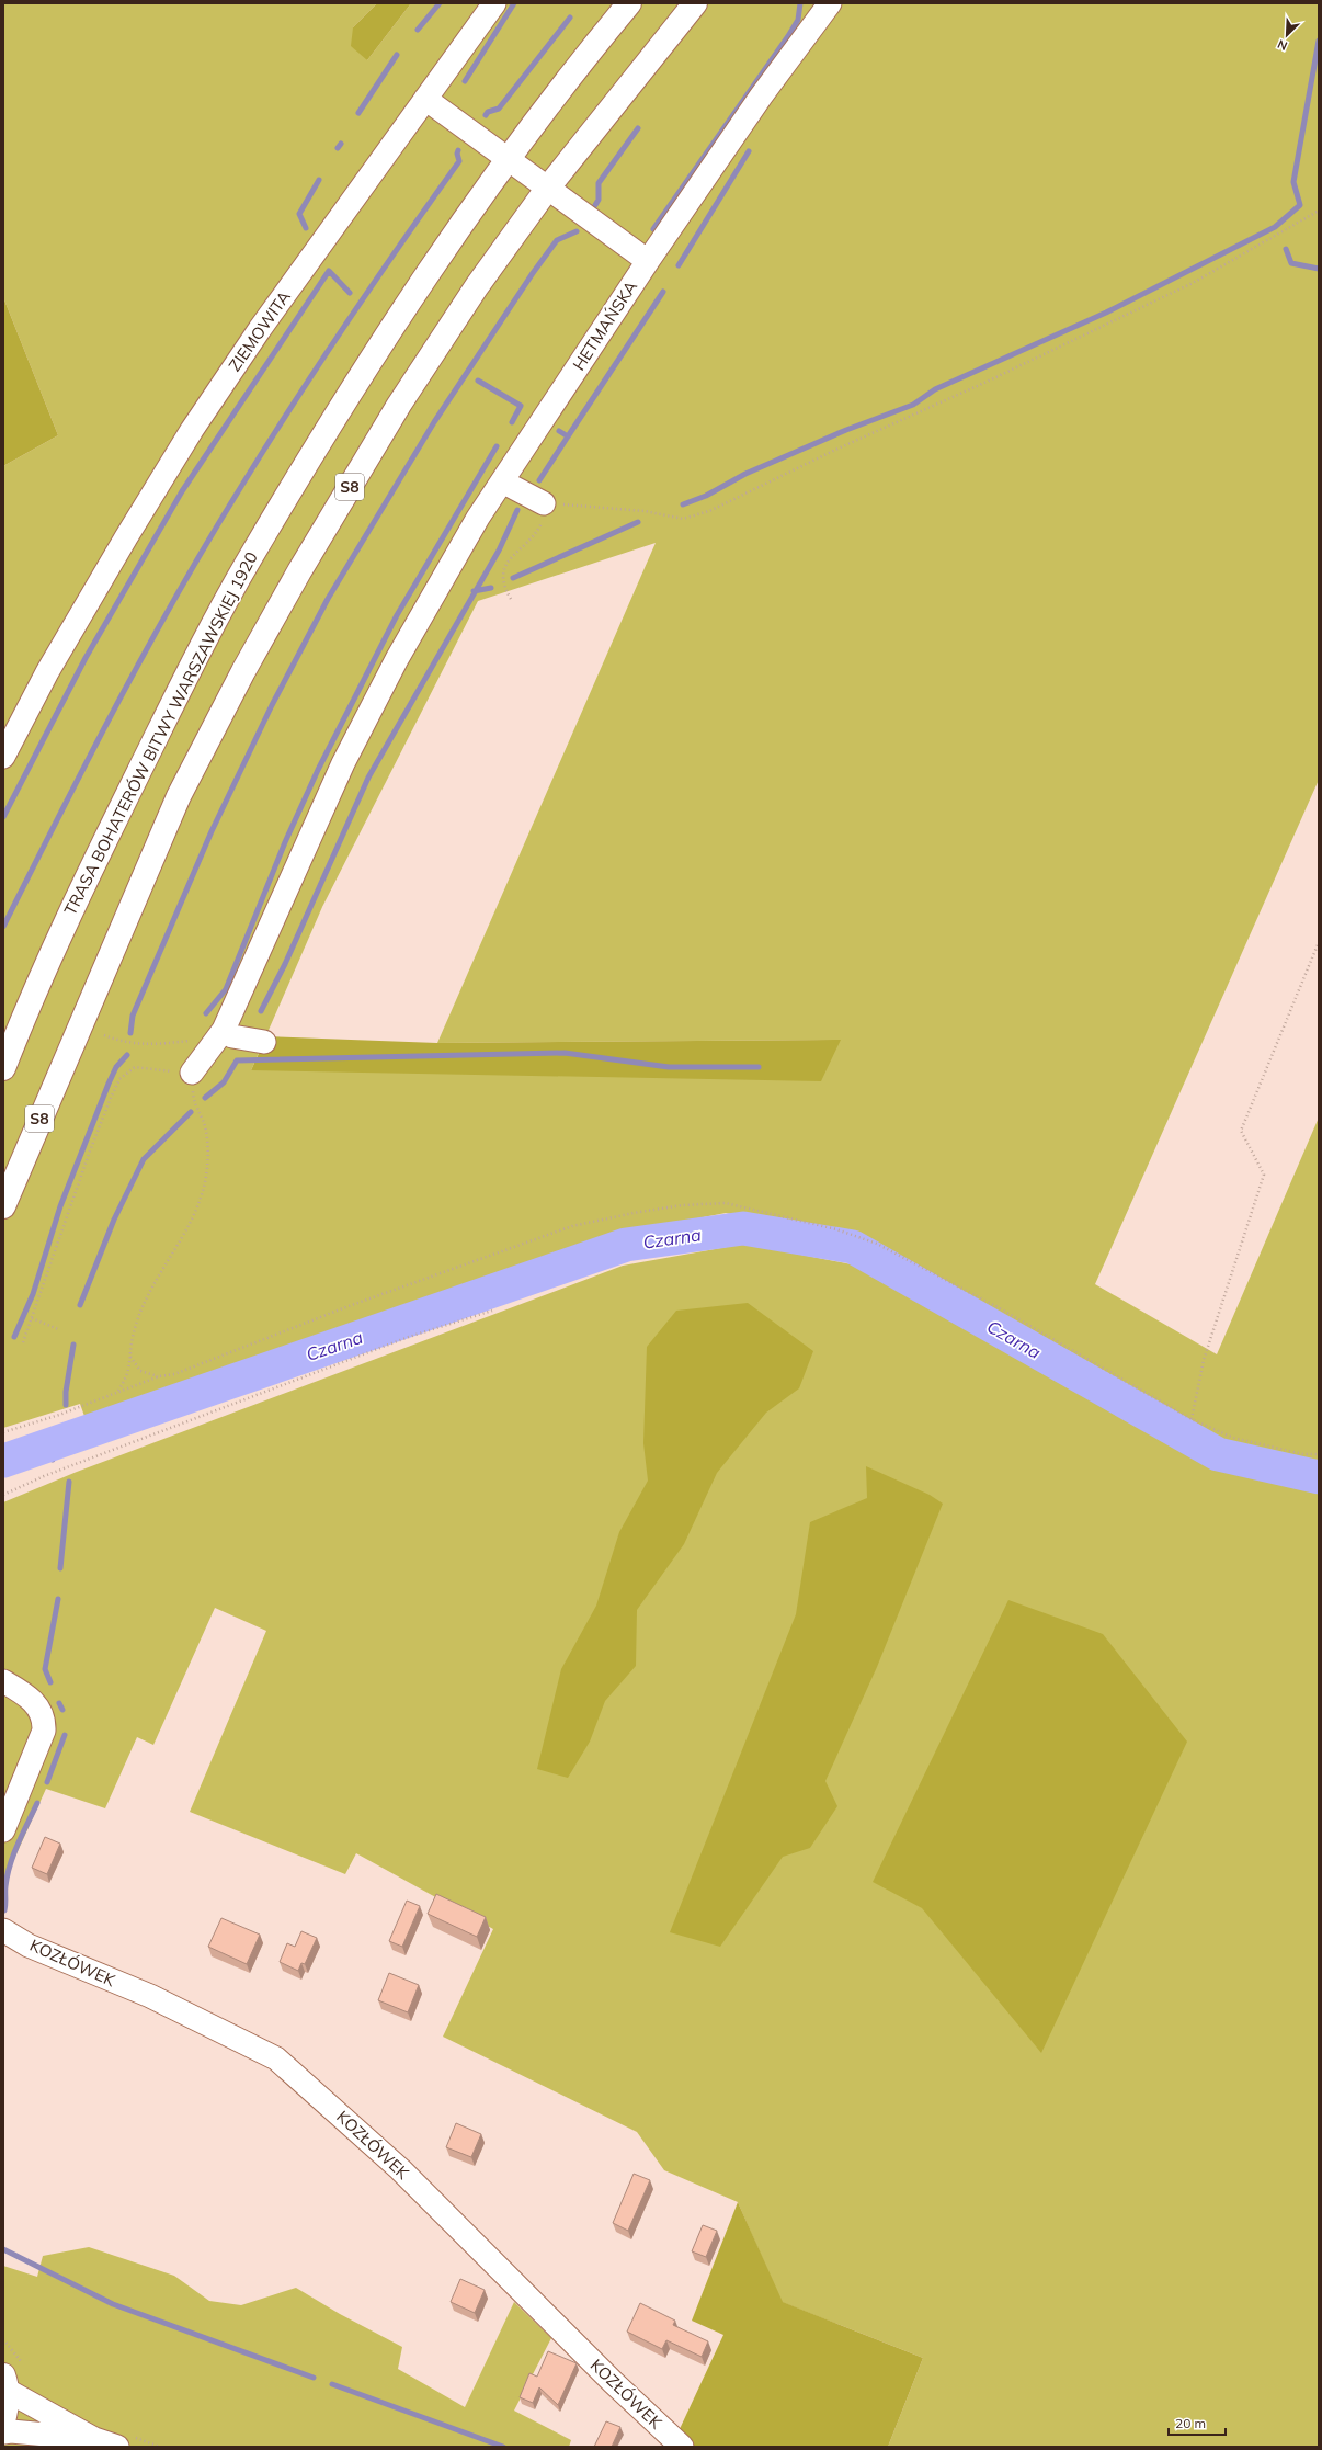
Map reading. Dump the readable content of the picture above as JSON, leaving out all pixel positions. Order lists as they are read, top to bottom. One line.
{"streets":{"main road":["S8","TRASA BOHATERÓW BITWY WARSZAWSKIEJ 1920"],"street":["HETMAŃSKA","ZIEMOWITA","KOZŁÓWEK"]},"water":["Czarna"],"scale_bar":"20 m","north":"bottom left"}
